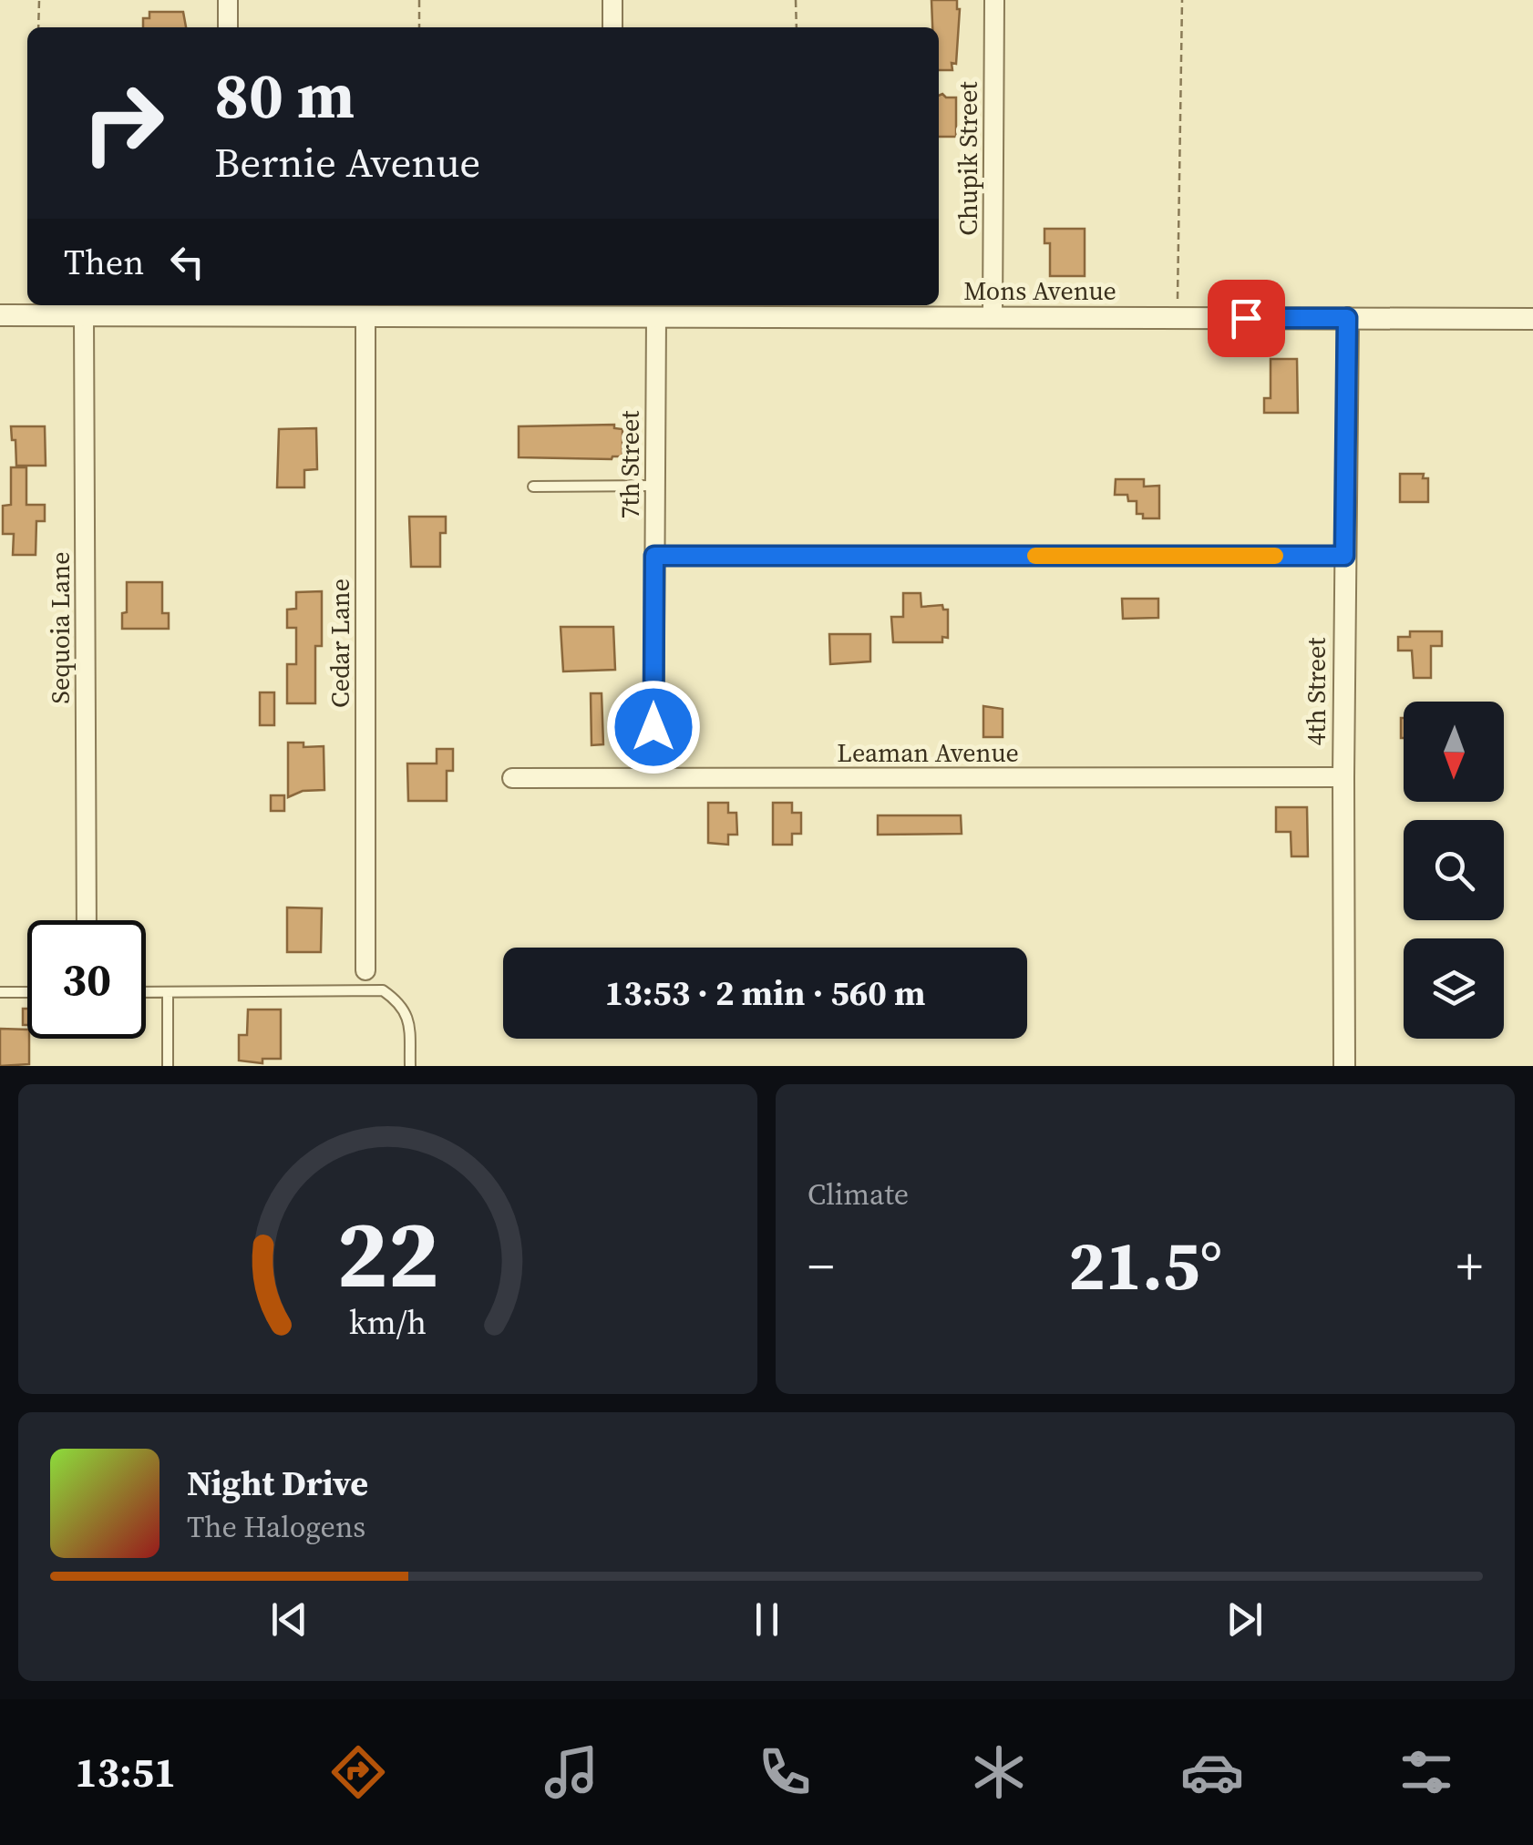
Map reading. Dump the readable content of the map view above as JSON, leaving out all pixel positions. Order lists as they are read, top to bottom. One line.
{"streets":{"street":["Chupik Street","Mons Avenue","7th Street","Sequoia Lane","Cedar Lane","4th Street","Leaman Avenue"]},"crossings":[["Chupik Street","Mons Avenue"],["Mons Avenue","7th Street"],["Mons Avenue","Sequoia Lane"],["Mons Avenue","Cedar Lane"],["Mons Avenue","4th Street"],["7th Street","Leaman Avenue"],["4th Street","Leaman Avenue"]],"north":"bottom","page":{"turn":["80 m","Bernie Avenue"],"then":"Then","limit":"30","trip":"13:53 · 2 min · 560 m","tile":"Climate","heat":["−","21.5°","+"],"song":["Night Drive","The Halogens"],"tabs":"13:51","gauge":["22","km/h"]}}
